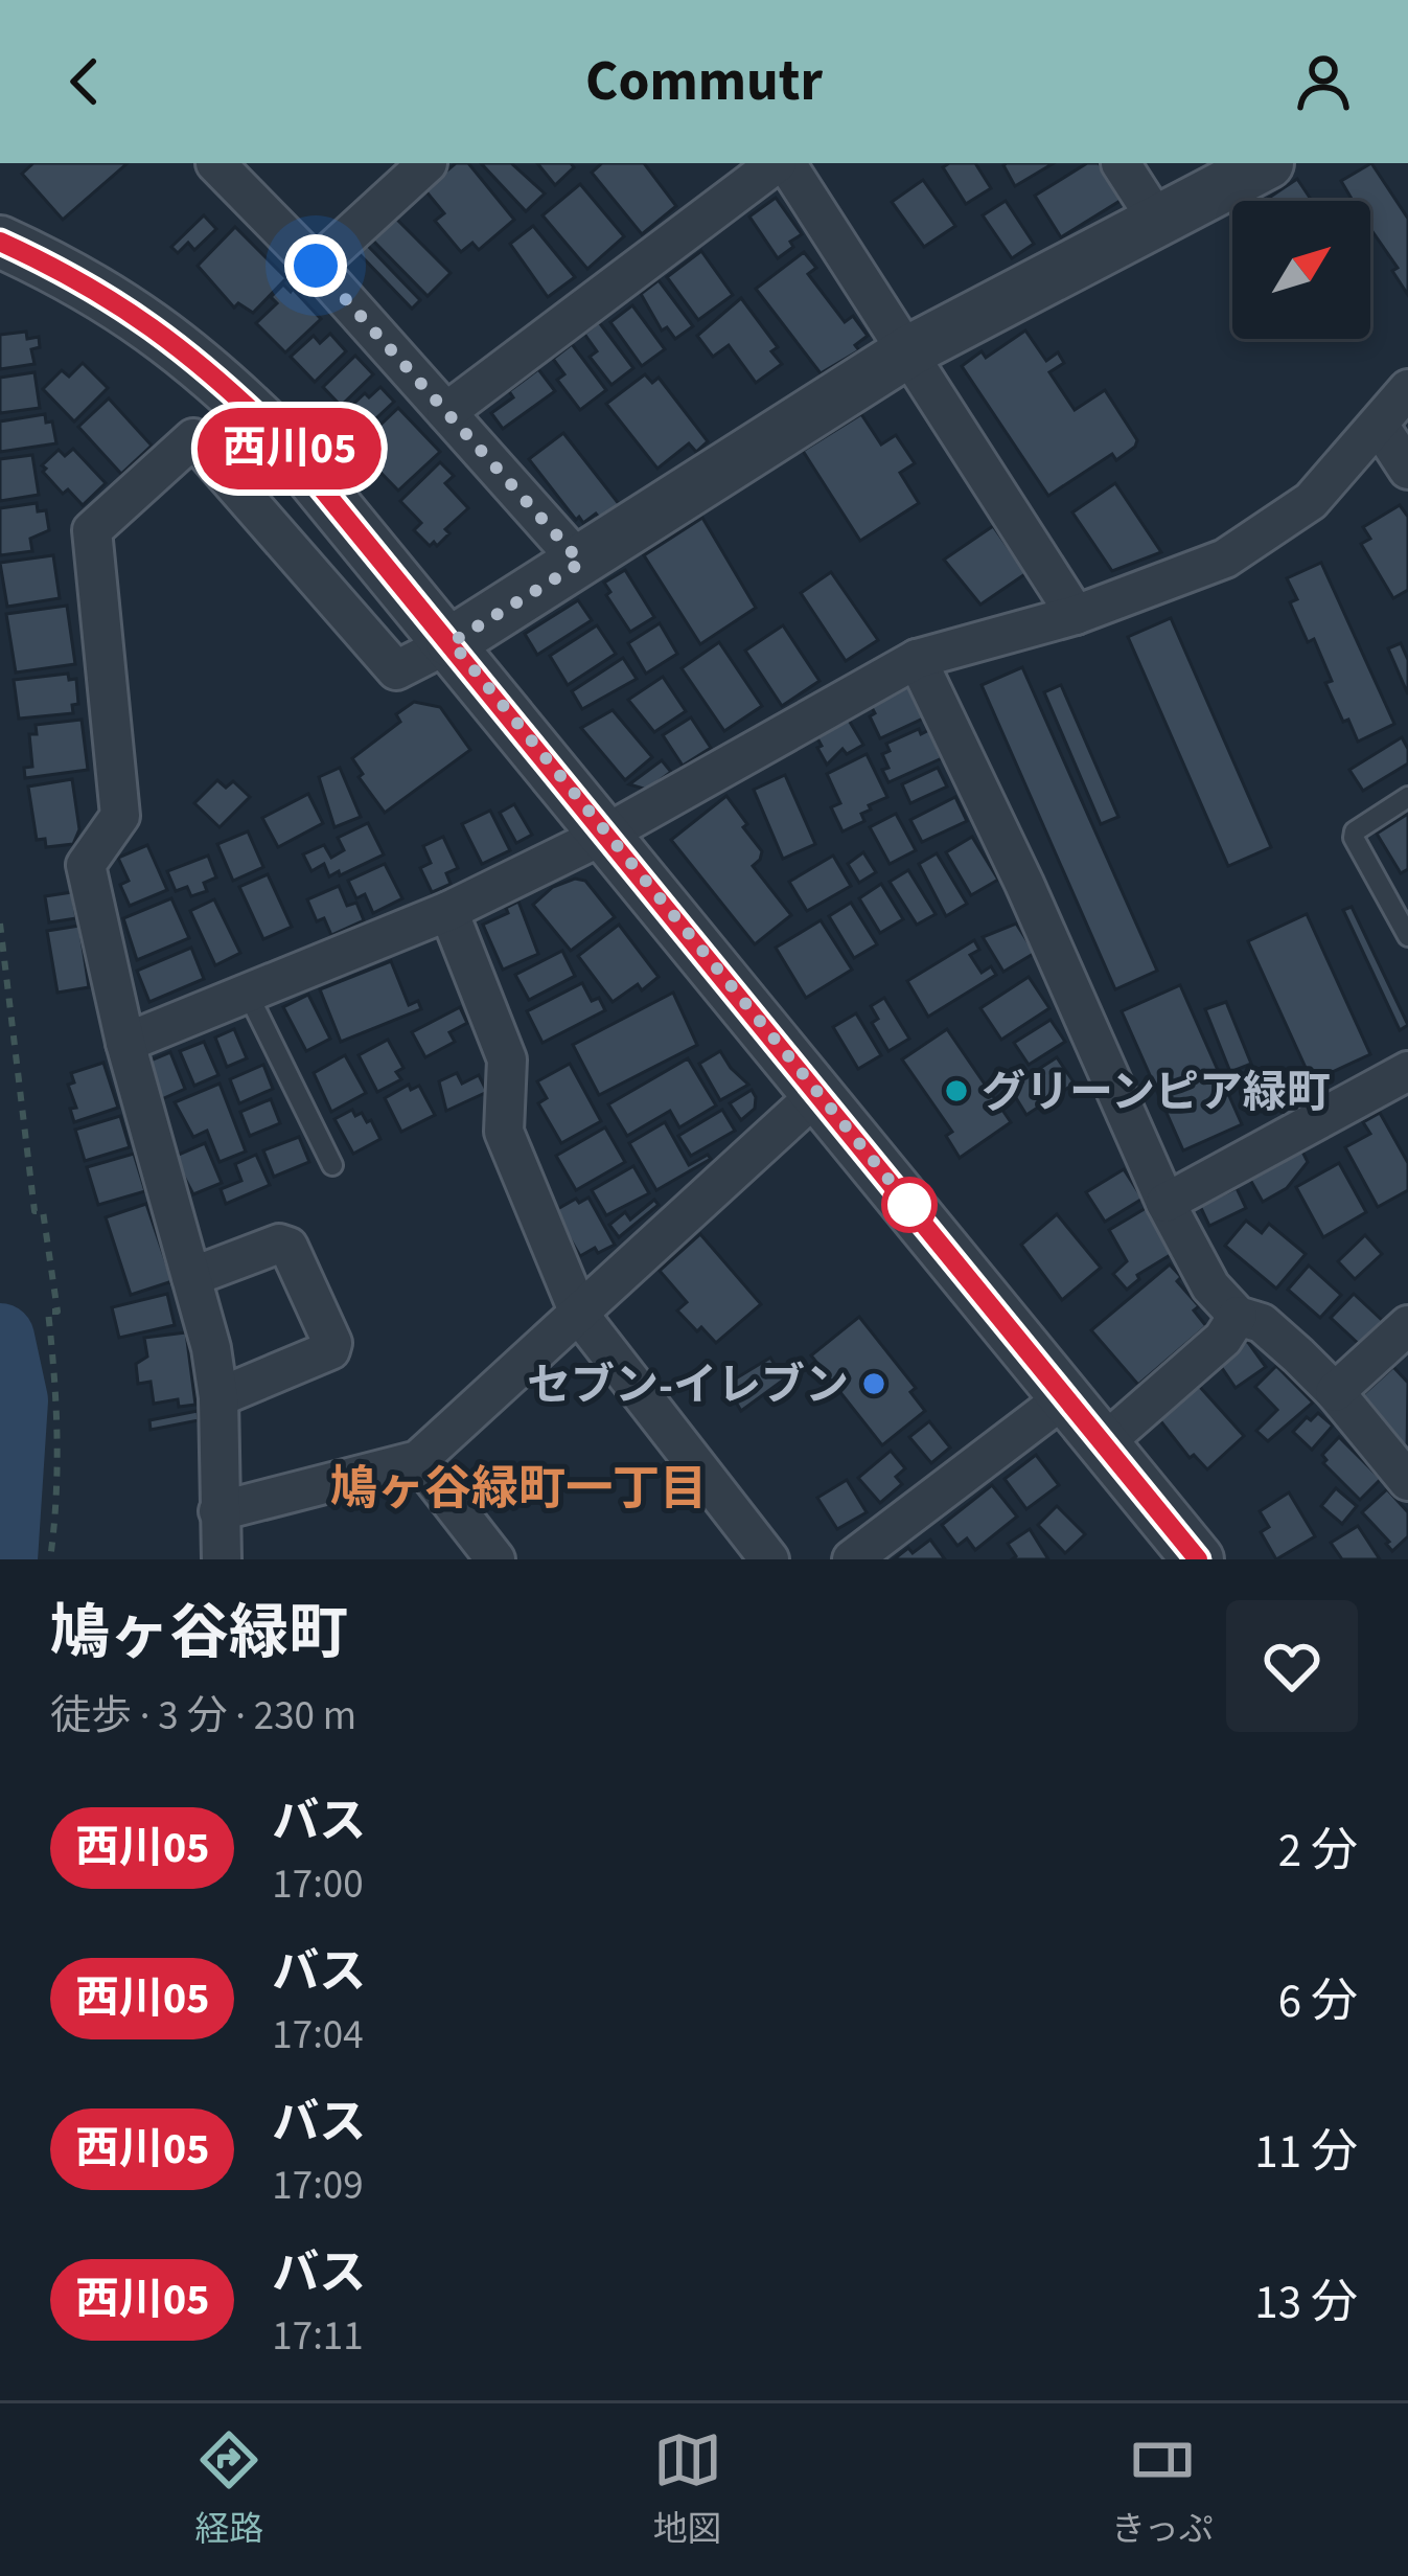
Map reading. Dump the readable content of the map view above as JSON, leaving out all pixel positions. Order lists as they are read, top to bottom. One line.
{"districts":["鳩ヶ谷緑町一丁目"],"places":["グリーンピア緑町","セブン-イレブン"],"lines":["bus line 西川05"],"north":"top right","page":{"header":"Commutr","on_map":"西川05","heading":["鳩ヶ谷緑町","徒歩 · 3 分 · 230 m"],"list":[{"mark":"西川05","name":"バス","note":"17:00","value":"2 分"},{"mark":"西川05","name":"バス","note":"17:04","value":"6 分"},{"mark":"西川05","name":"バス","note":"17:09","value":"11 分"},{"mark":"西川05","name":"バス","note":"17:11","value":"13 分"}],"tabs":["経路","地図","きっぷ"]}}
